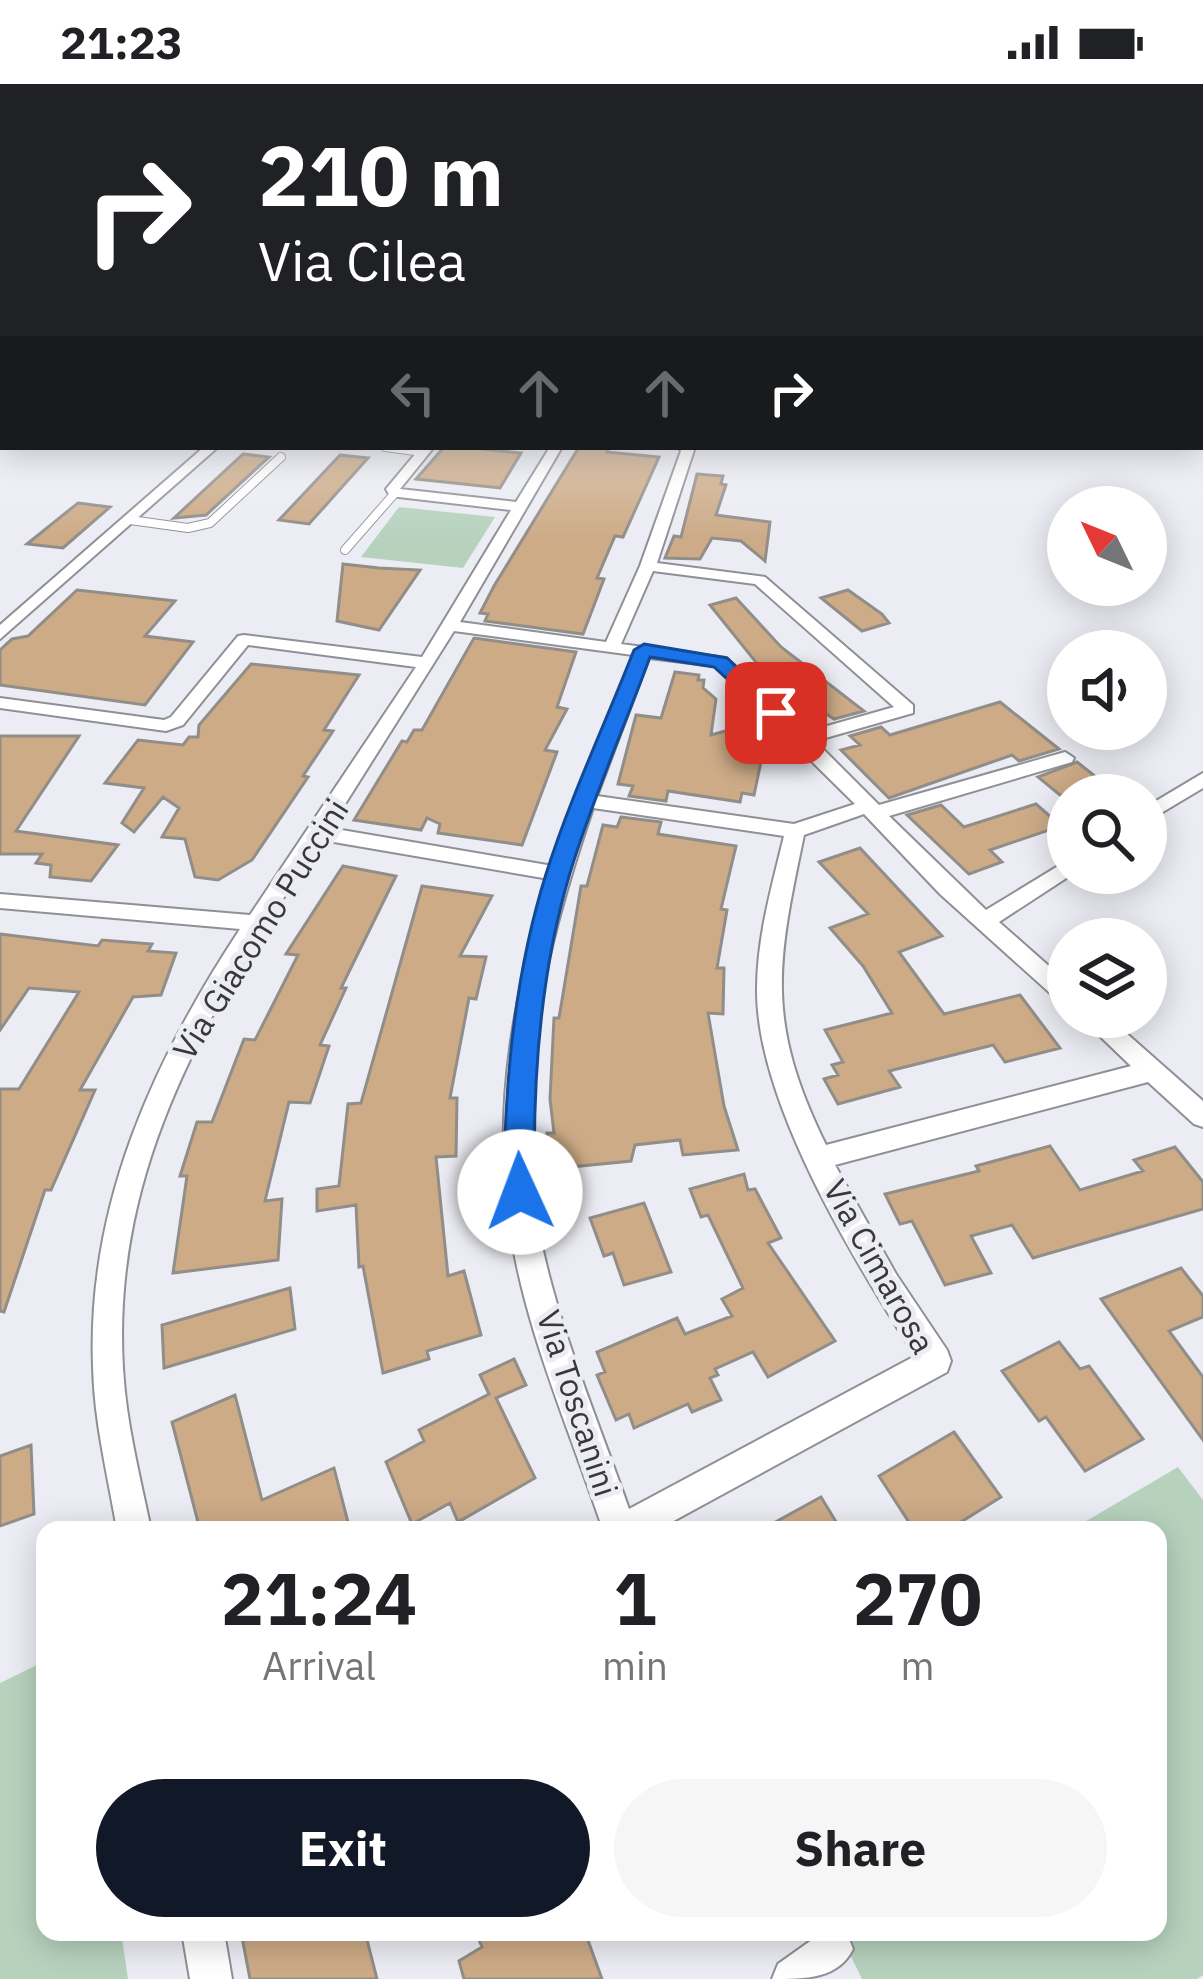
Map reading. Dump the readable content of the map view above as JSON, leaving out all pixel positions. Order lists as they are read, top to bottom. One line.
{"streets":{"street":["Via Giacomo Puccini","Via Cimarosa","Via Toscanini"]},"north":"top left","page":{"status":"21:23","turn":["210 m","Via Cilea"],"eta":["21:24","Arrival","1","min","270","m"],"buttons":["Exit","Share"]}}
